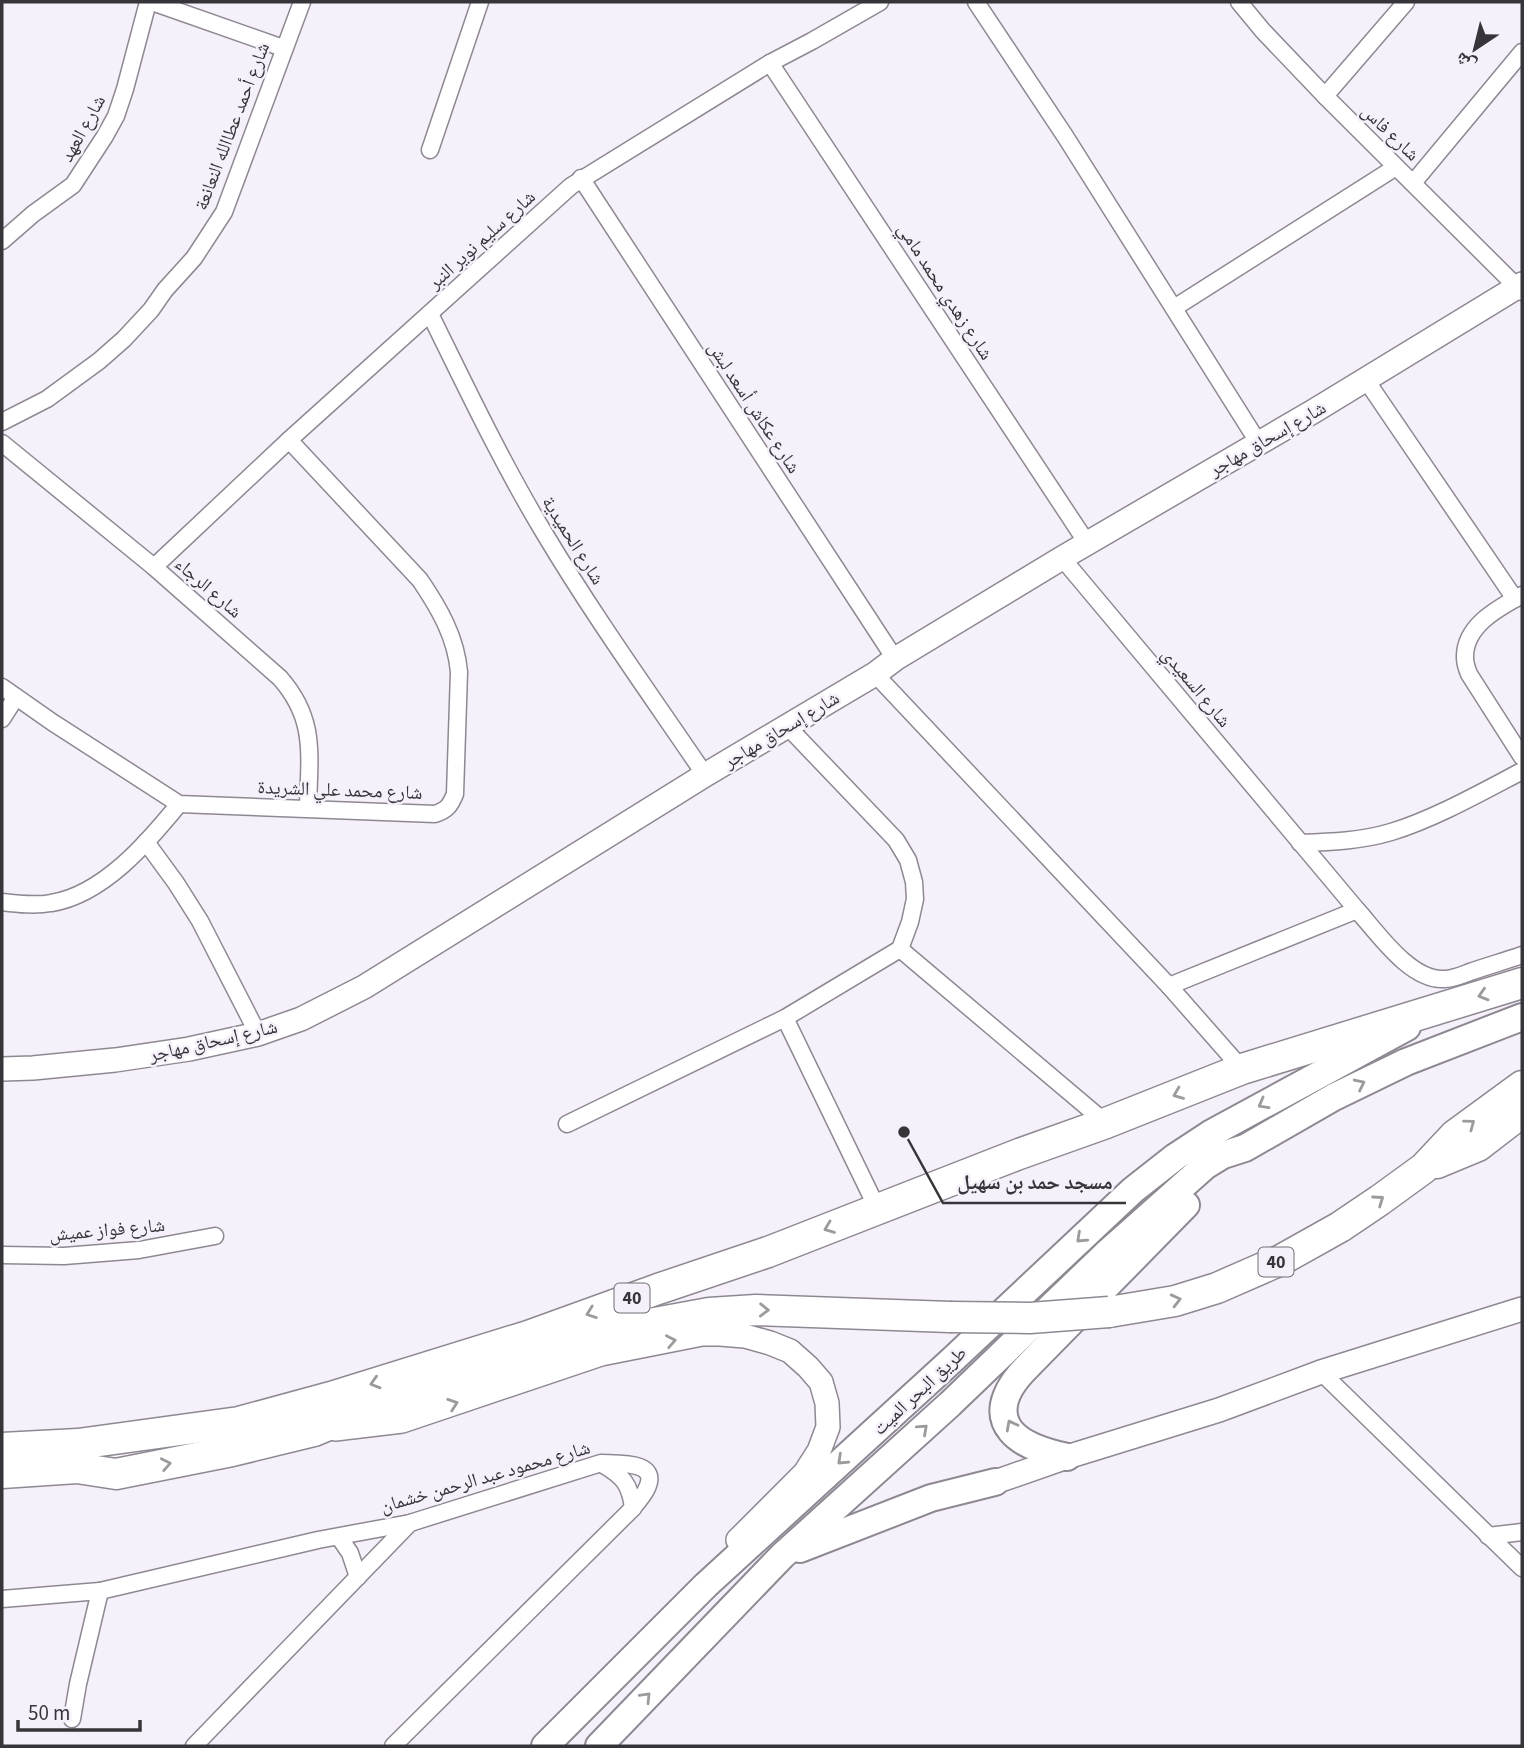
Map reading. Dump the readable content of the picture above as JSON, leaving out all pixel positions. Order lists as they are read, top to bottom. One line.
{"streets":{"highway":["40"],"main road":["طريق البحر الميت"],"street":["شارع أحمد عطاالله النعانعة","شارع العهد","شارع فاس","شارع سليم نوير النبر","شارع زهدي محمد مامي","شارع عكاش أسعد لبش","شارع إسحاق مهاجر","شارع الحميدية","شارع الرجاء","شارع السعيدي","شارع محمد علي الشريدة","شارع فواز عميش","شارع محمود عبد الرحمن خشمان"]},"crossings":[["شارع فاس","شارع إسحاق مهاجر"],["شارع سليم نوير النبر","شارع زهدي محمد مامي"],["شارع سليم نوير النبر","شارع عكاش أسعد لبش"],["شارع سليم نوير النبر","شارع الحميدية"],["شارع سليم نوير النبر","شارع الرجاء"],["شارع سليم نوير النبر","شارع محمد علي الشريدة"],["شارع زهدي محمد مامي","شارع إسحاق مهاجر"],["شارع عكاش أسعد لبش","شارع إسحاق مهاجر"],["شارع إسحاق مهاجر","شارع الحميدية"],["شارع إسحاق مهاجر","شارع السعيدي"],["شارع الرجاء","شارع محمد علي الشريدة"],["40","طريق البحر الميت"]],"places":["مسجد حمد بن سهيل"],"scale_bar":"50 m","north":"bottom left"}
